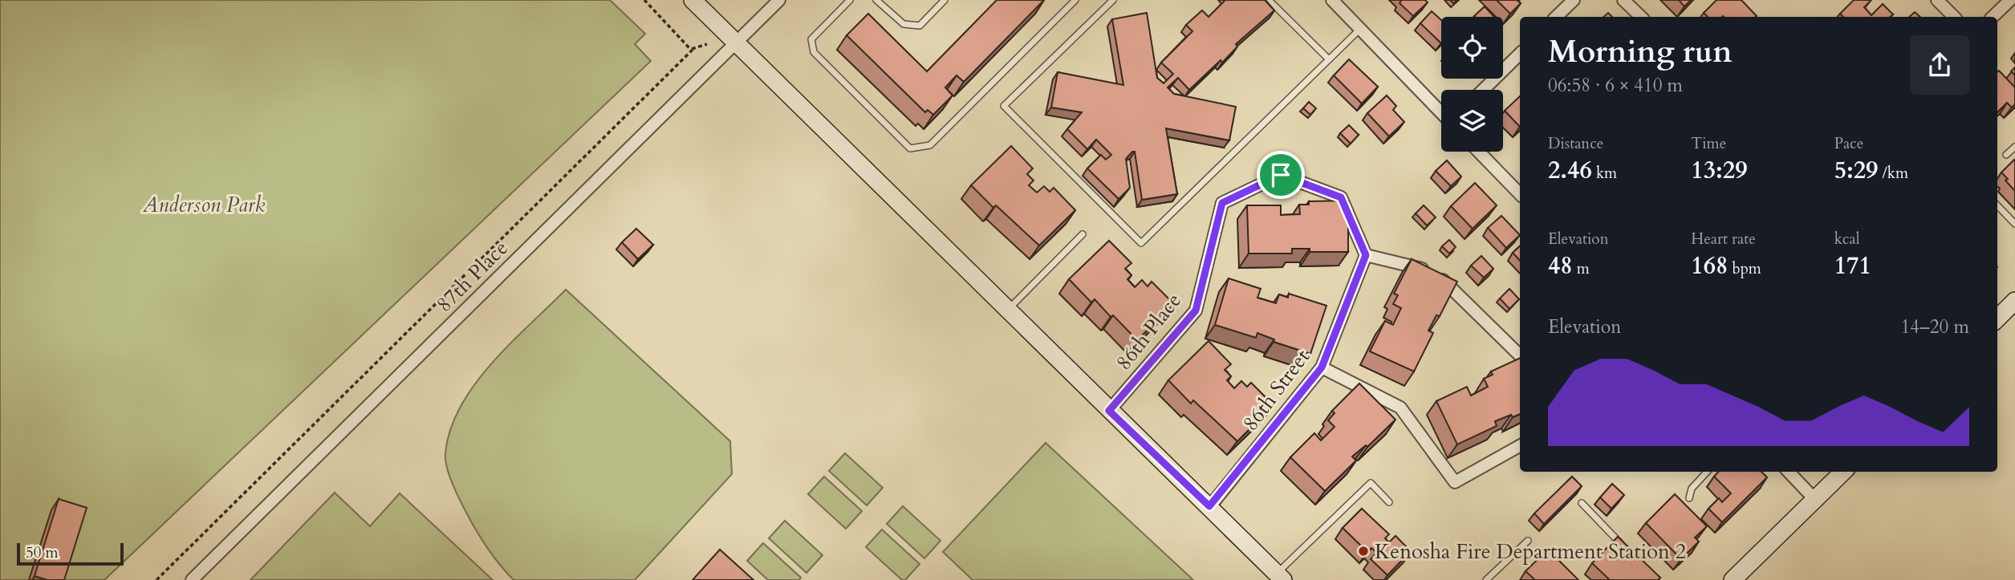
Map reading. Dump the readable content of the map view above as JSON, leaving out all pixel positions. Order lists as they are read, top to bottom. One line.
{"streets":{"street":["87th Place","86th Place","86th Street"]},"crossings":[["86th Place","86th Street"]],"parks":["Anderson Park"],"places":["Kenosha Fire Department Station 2"],"scale_bar":"50 m","page":{"heading":["Morning run","06:58 · 6 × 410 m"],"stats":[["Distance","2.46 km"],["Time","13:29"],["Pace","5:29 /km"],["Elevation","48 m"],["Heart rate","168 bpm"],["kcal","171"]],"chart":["Elevation","14–20 m"],"scale":"50 m"}}
